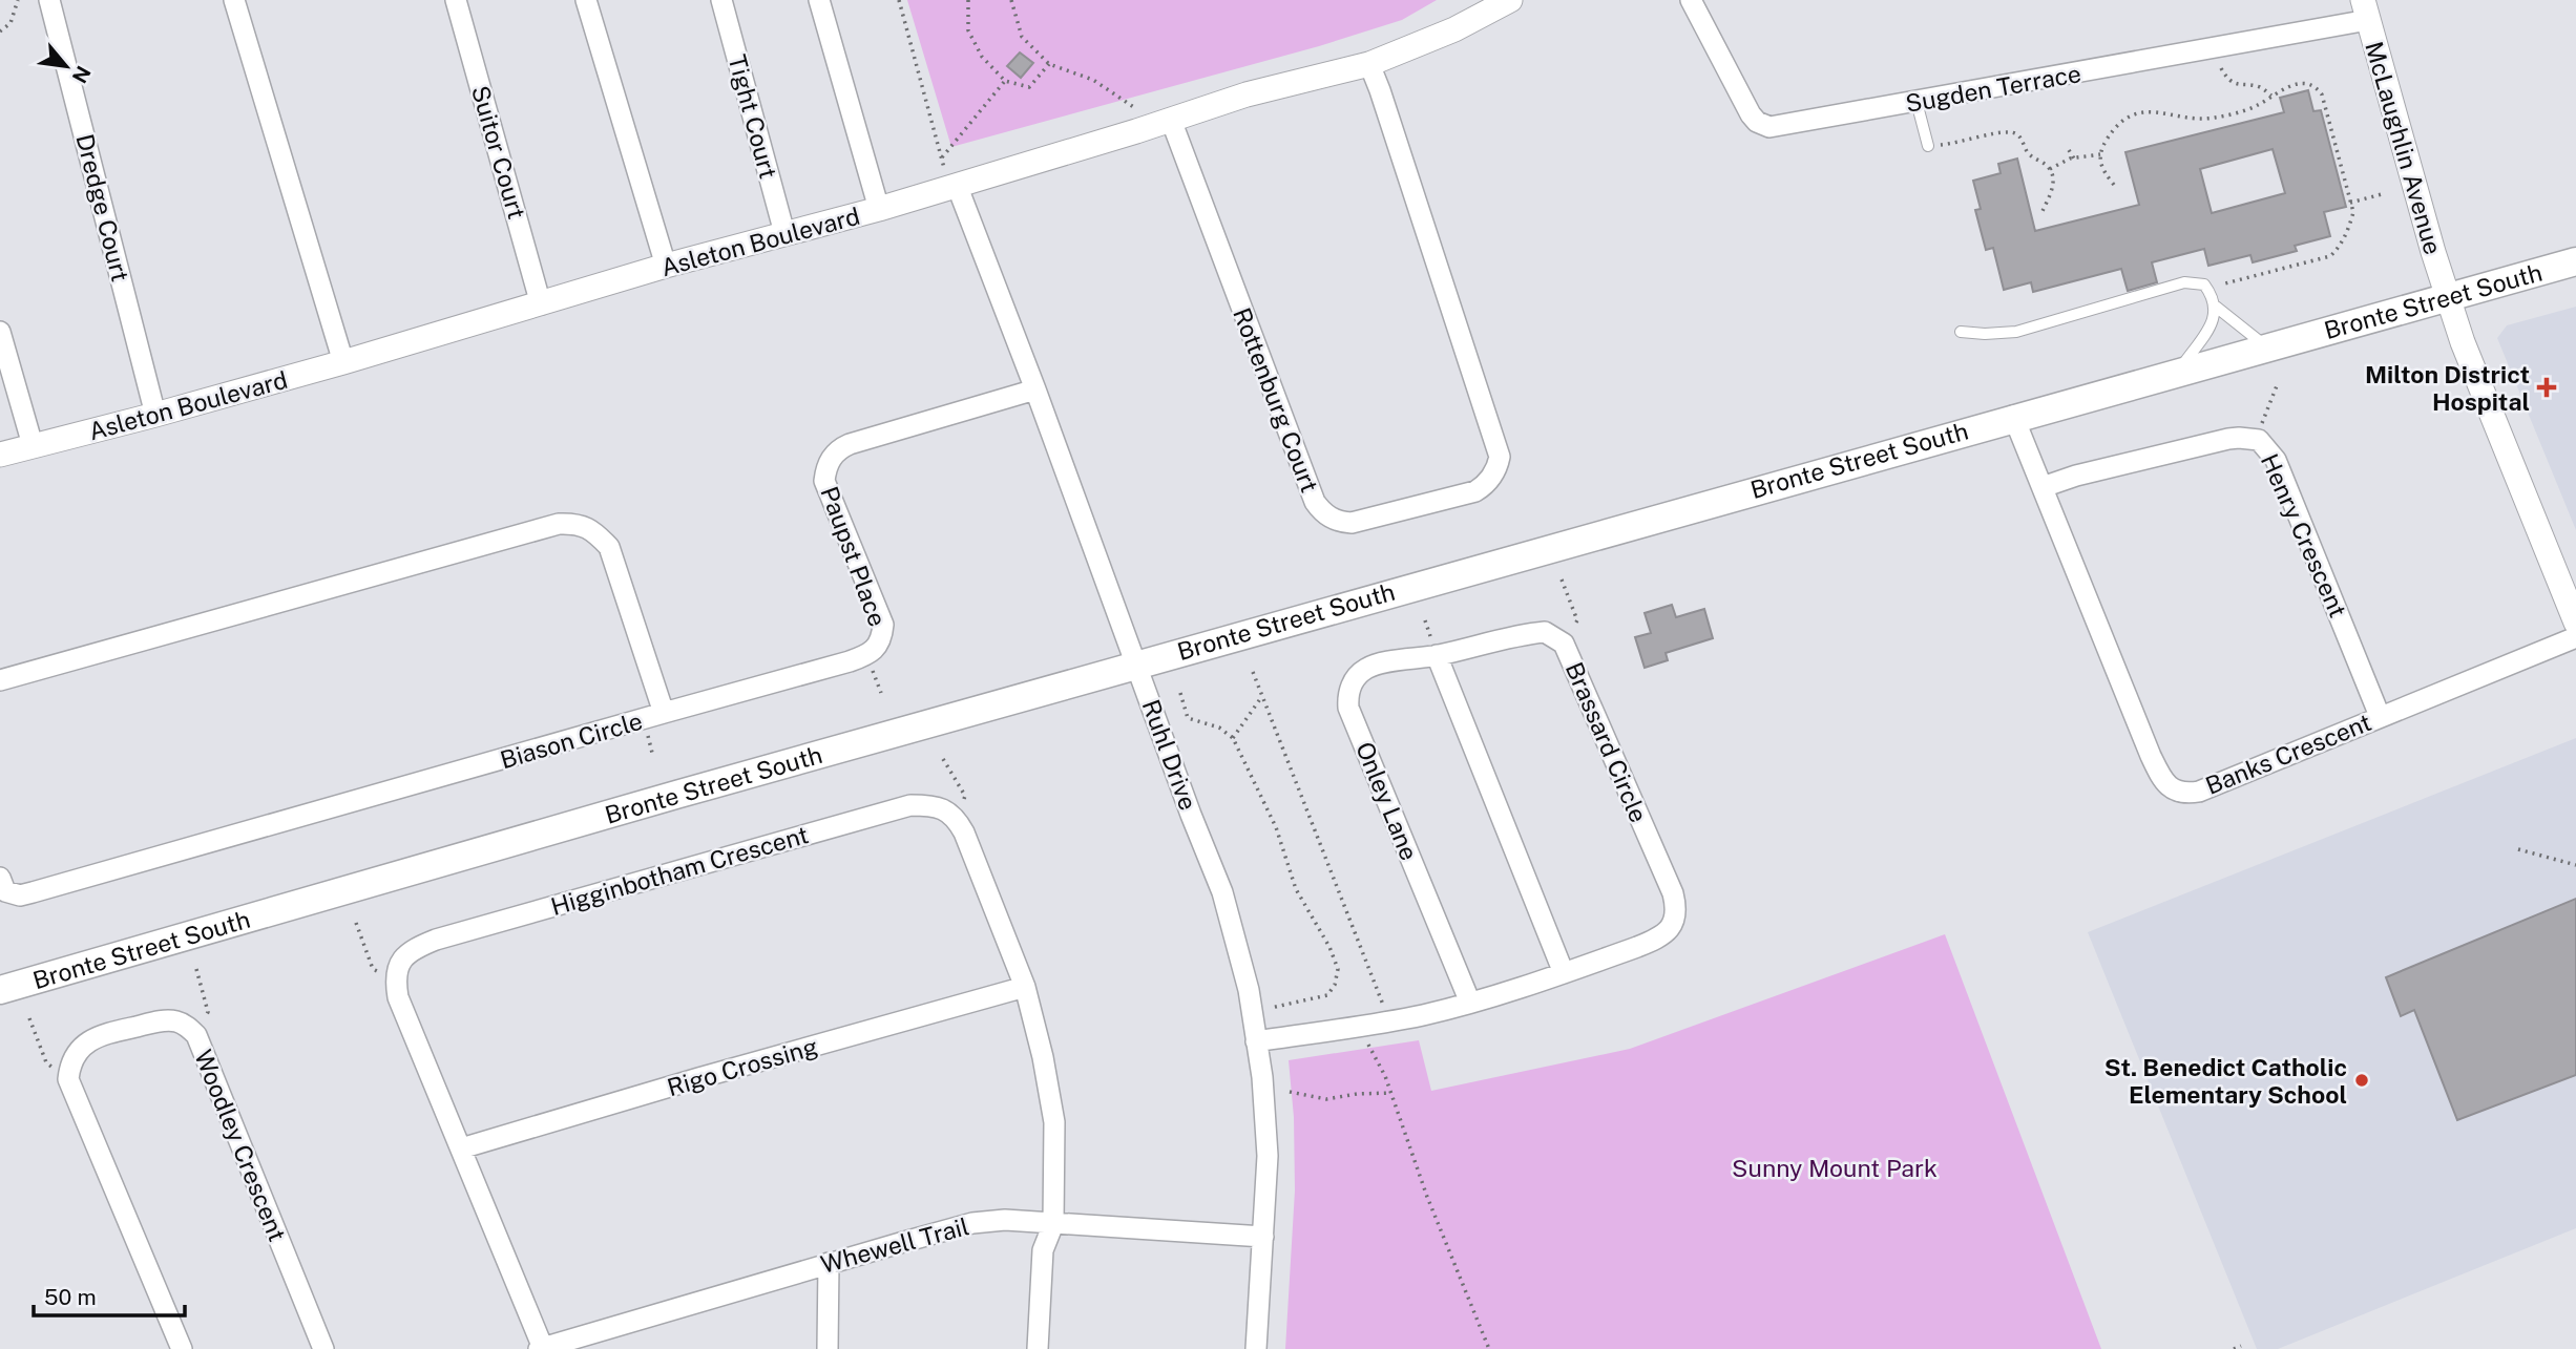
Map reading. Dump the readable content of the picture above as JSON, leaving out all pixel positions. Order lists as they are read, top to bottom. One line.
{"streets":{"main road":["Bronte Street South"],"street":["Sugden Terrace","Tight Court","McLaughlin Avenue","Suitor Court","Dredge Court","Asleton Boulevard","Rottenburg Court","Henry Crescent","Paupst Place","Biason Circle","Brassard Circle","Banks Crescent","Ruhl Drive","Onley Lane","Higginbotham Crescent","Rigo Crossing","Woodley Crescent","Whewell Trail"]},"crossings":[["Sugden Terrace","McLaughlin Avenue"],["Tight Court","Asleton Boulevard"],["McLaughlin Avenue","Bronte Street South"],["Suitor Court","Asleton Boulevard"],["Dredge Court","Asleton Boulevard"],["Asleton Boulevard","Rottenburg Court"],["Asleton Boulevard","Ruhl Drive"],["Bronte Street South","Banks Crescent"],["Bronte Street South","Ruhl Drive"],["Henry Crescent","Banks Crescent"],["Paupst Place","Biason Circle"],["Paupst Place","Ruhl Drive"],["Brassard Circle","Ruhl Drive"],["Brassard Circle","Onley Lane"],["Ruhl Drive","Whewell Trail"]],"parks":["Sunny Mount Park"],"places":{"health":["Milton District Hospital"],"other":["St. Benedict Catholic Elementary School"]},"scale_bar":"50 m","north":"bottom right"}
